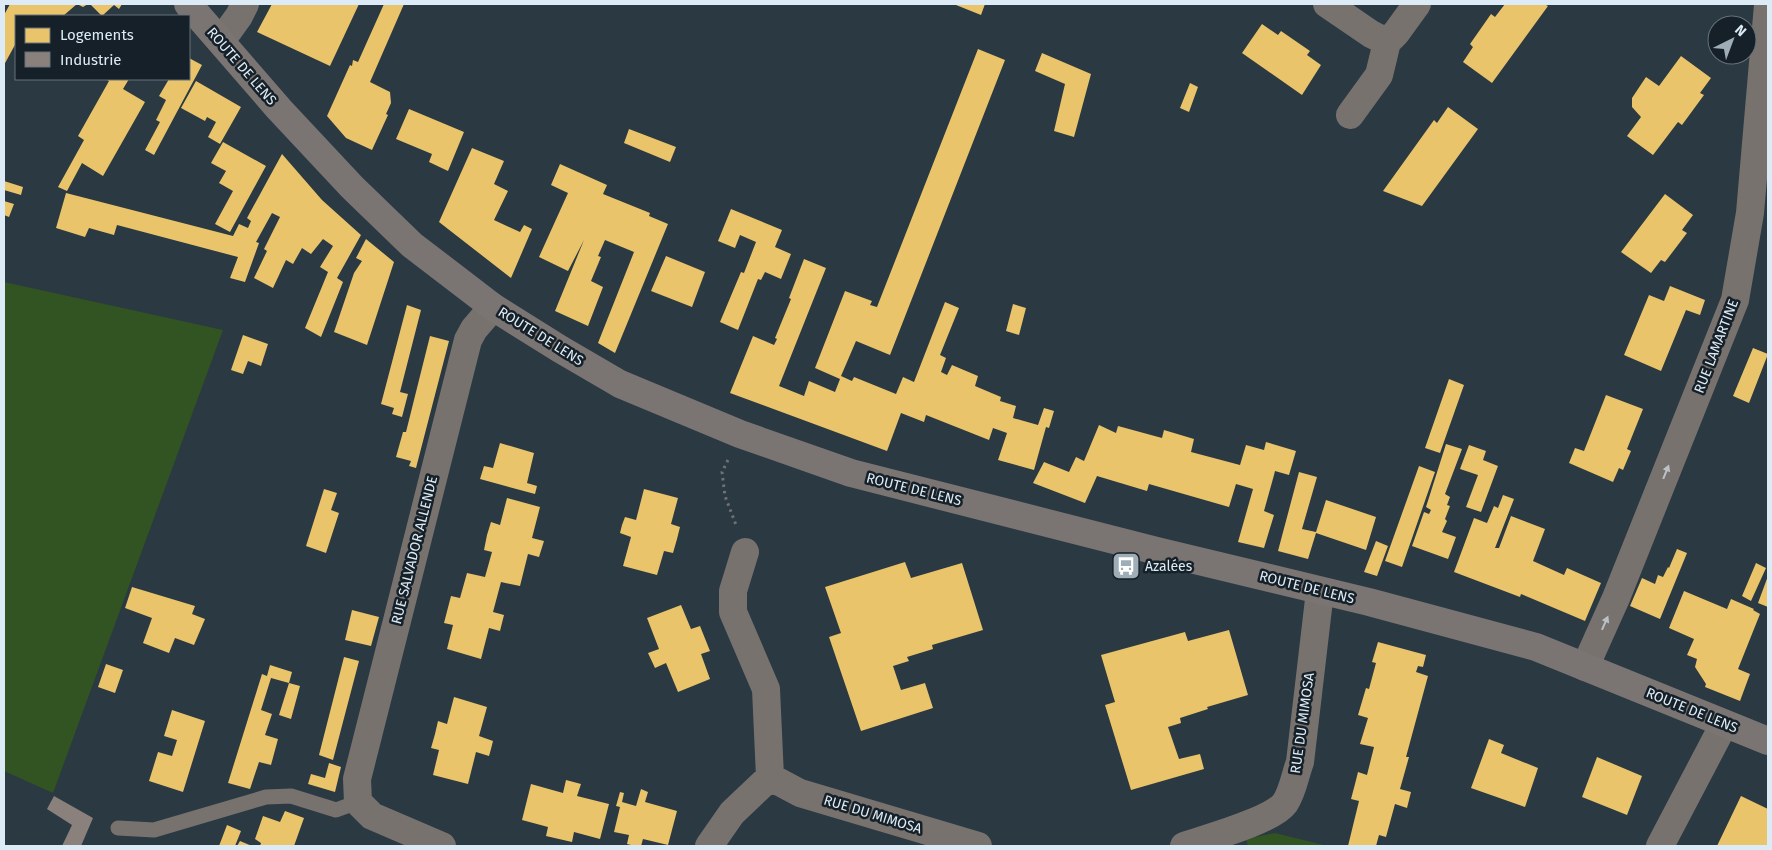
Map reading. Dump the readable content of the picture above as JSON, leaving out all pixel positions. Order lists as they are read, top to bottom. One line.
{"streets":{"street":["ROUTE DE LENS","RUE LAMARTINE","RUE SALVADOR ALLENDE","RUE DU MIMOSA"]},"crossings":[["ROUTE DE LENS","RUE LAMARTINE"],["ROUTE DE LENS","RUE SALVADOR ALLENDE"],["ROUTE DE LENS","RUE DU MIMOSA"]],"one_way":["RUE LAMARTINE"],"places":{"bus stop":["Azalées"]},"legend":["Logements","Industrie"],"north":"top right"}
